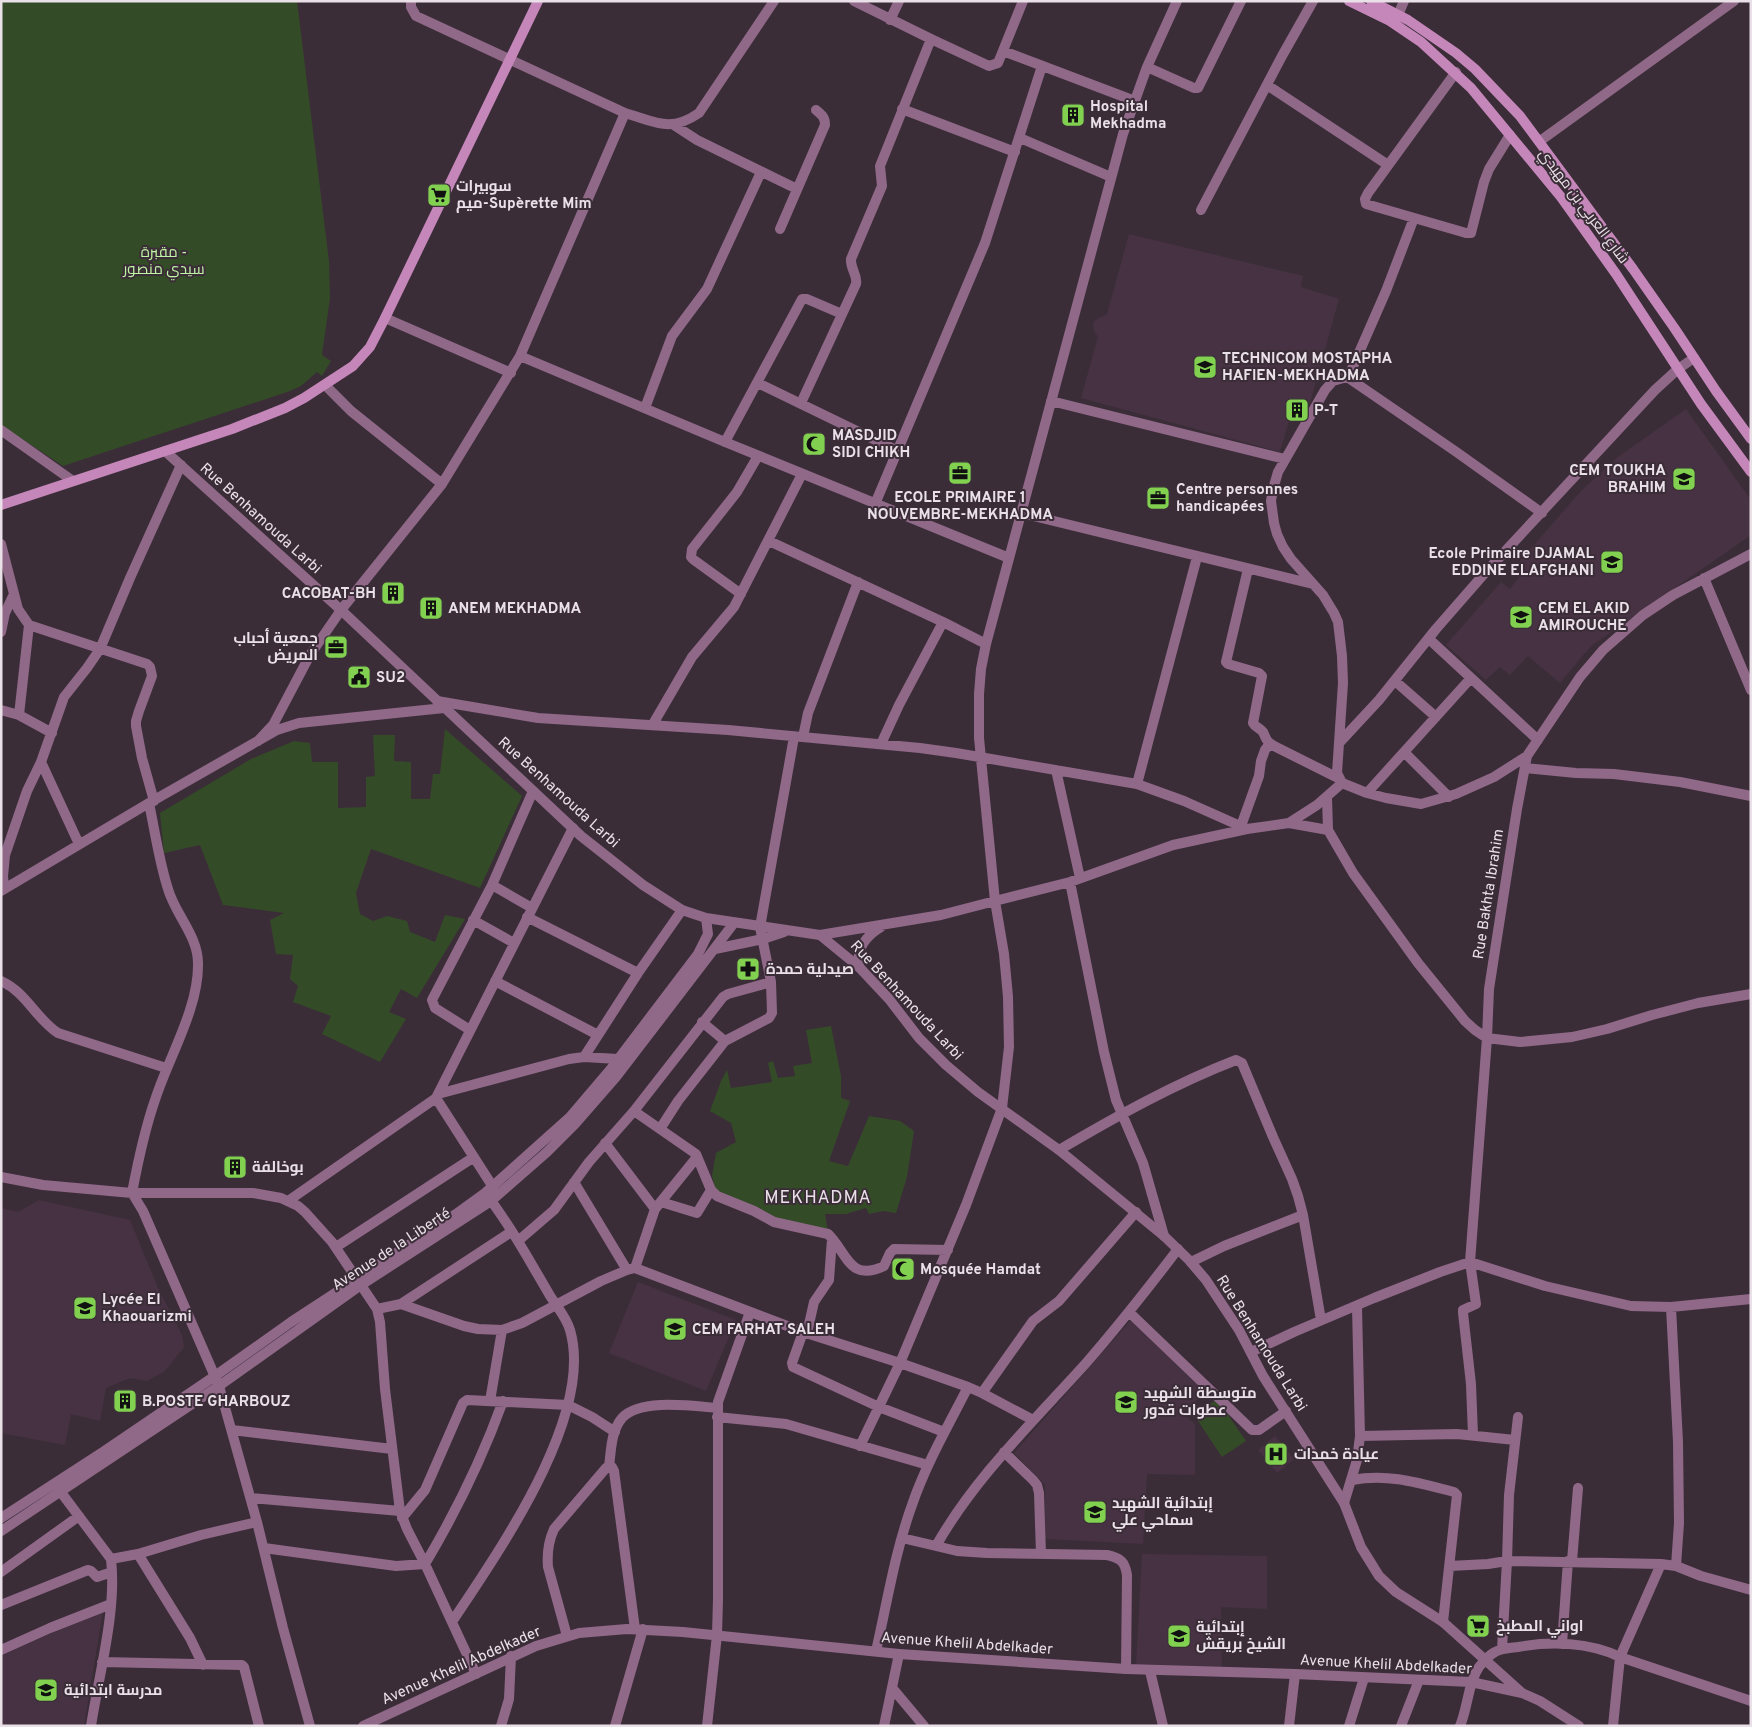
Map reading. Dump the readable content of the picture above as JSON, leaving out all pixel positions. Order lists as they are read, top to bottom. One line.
{"streets":{"main road":["شارع العربي بن مهيدي"],"street":["Rue Benhamouda Larbi","Rue Bakhta Ibrahim","Avenue de la Liberté","Avenue Khelil Abdelkader"]},"crossings":[["Rue Benhamouda Larbi","Avenue de la Liberté"],["Rue Benhamouda Larbi","Avenue Khelil Abdelkader"]],"districts":["MEKHADMA"],"parks":["مقبرة - سيدي منصور"],"places":{"building":["Hospital Mekhadma","P-T","CACOBAT-BH","ANEM MEKHADMA","بوخالفة","B.POSTE GHARBOUZ"],"supermarket":["سوبيرات ميم-Supèrette Mim","اواني المطبخ"],"school or university":["TECHNICOM MOSTAPHA HAFIEN-MEKHADMA","CEM TOUKHA BRAHIM","Ecole Primaire DJAMAL EDDINE ELAFGHANI","CEM EL AKID AMIROUCHE","Lycée El Khaouarizmi","CEM FARHAT SALEH","متوسطة الشهيد عطوات قدور","إبتدائية الشهيد سماحي علي","إبتدائية الشيخ بريقش","مدرسة ابتدائية"],"mosque":["MASDJID SIDI CHIKH","Mosquée Hamdat"],"office":["ECOLE PRIMAIRE 1 NOUVEMBRE-MEKHADMA","Centre personnes handicapées","جمعية أحباب المريض"],"public building":["SU2"],"pharmacy":["صيدلية حمدة"],"hospital":["عيادة خمدات"]}}
